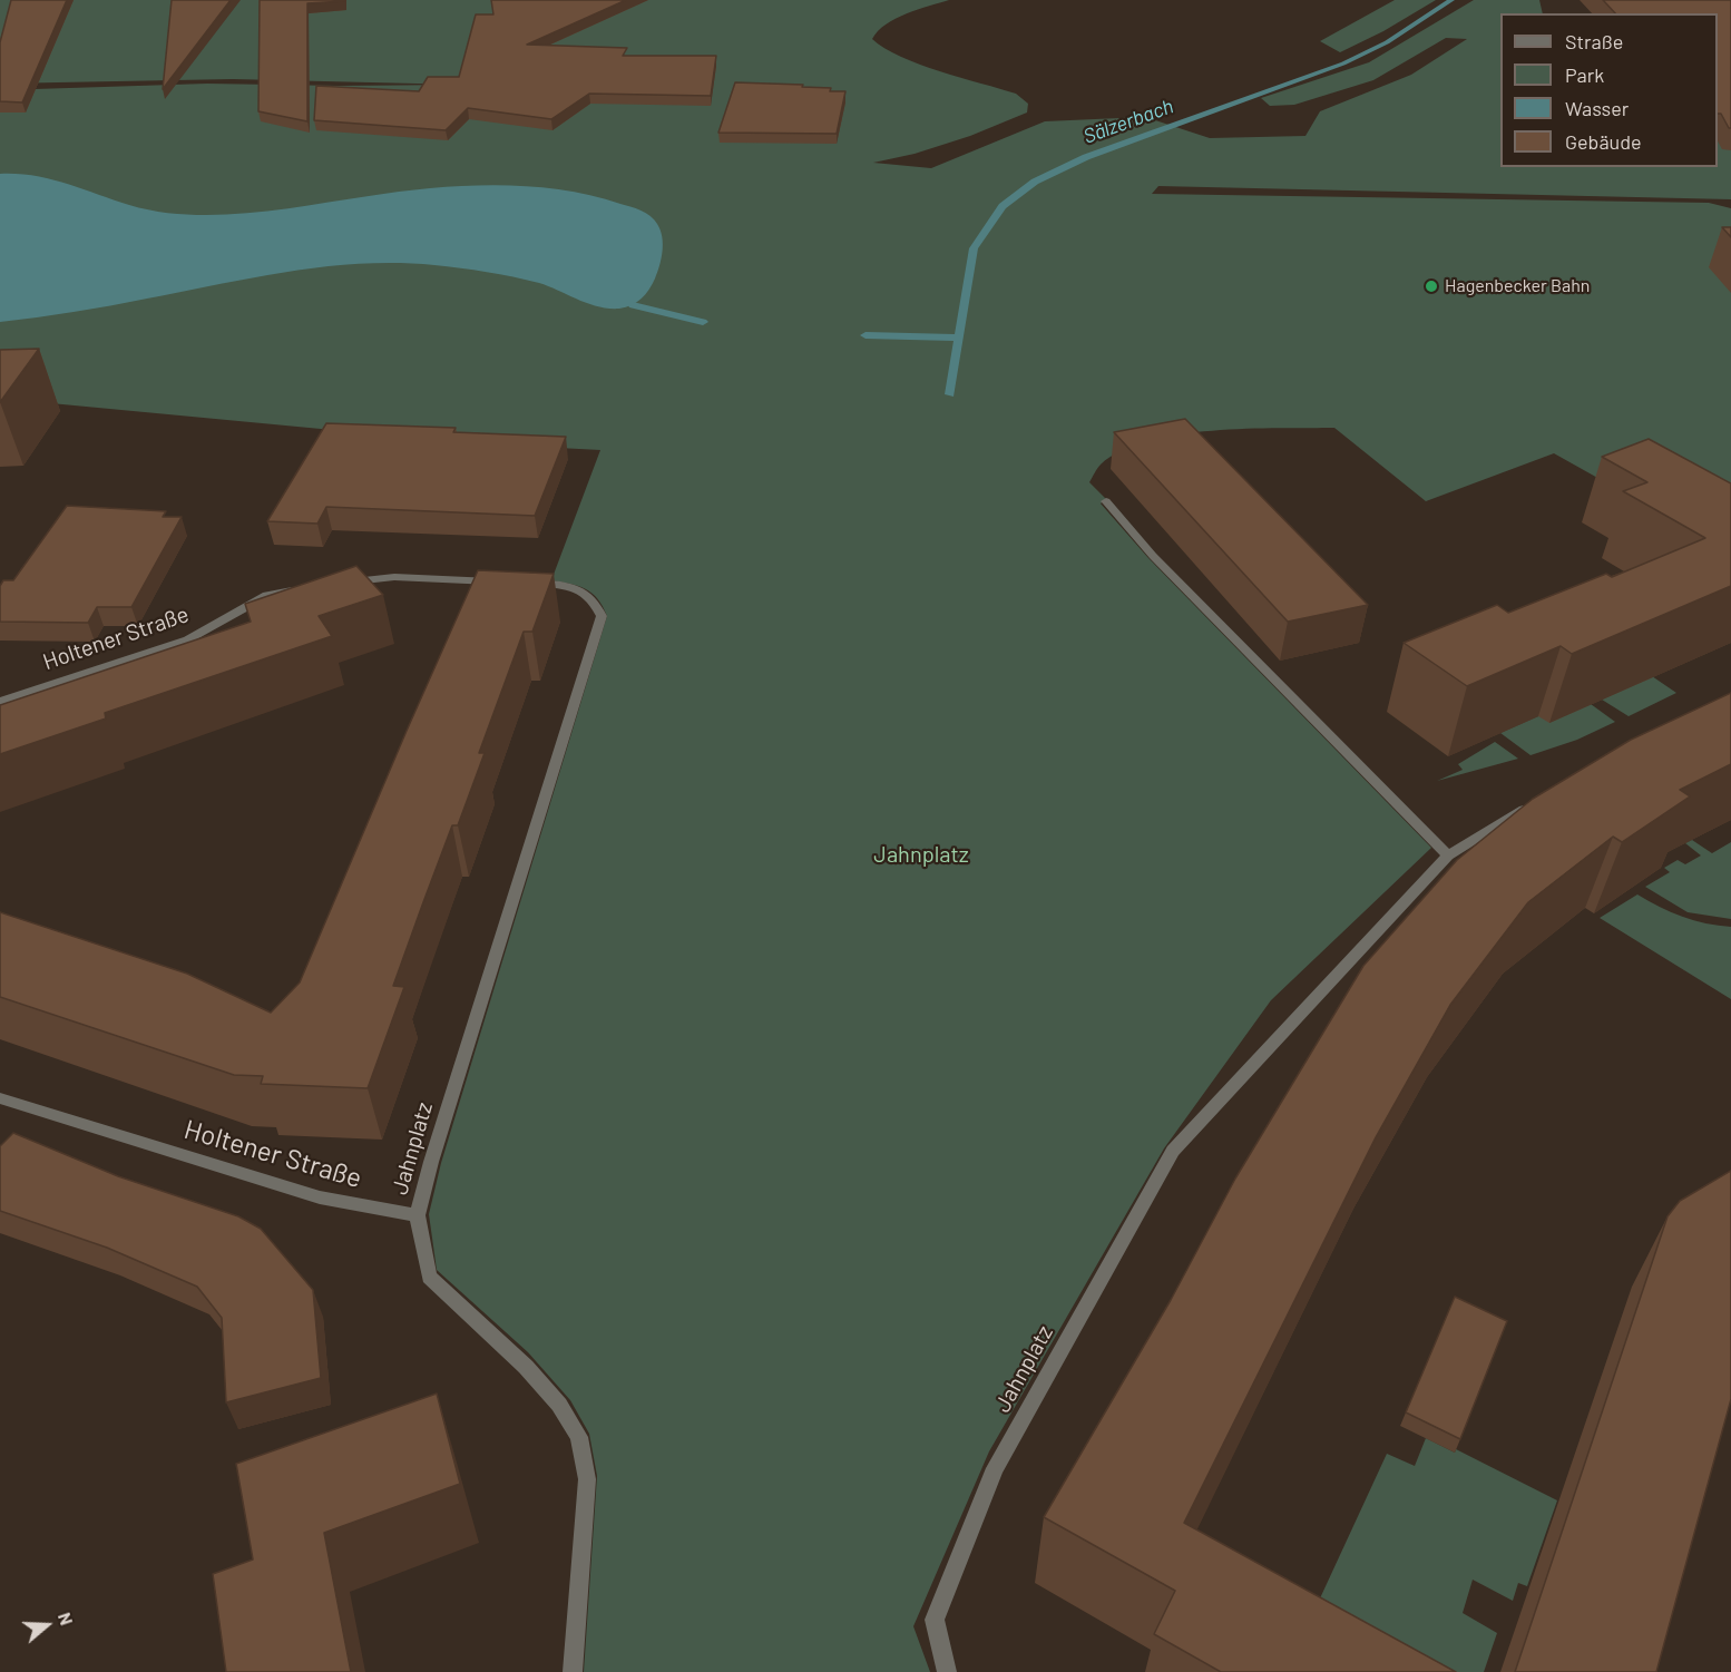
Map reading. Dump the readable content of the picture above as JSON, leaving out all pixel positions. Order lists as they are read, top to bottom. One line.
{"streets":{"street":["Holtener Straße","Jahnplatz"]},"crossings":[["Holtener Straße","Jahnplatz"]],"water":["Sälzerbach"],"parks":["Jahnplatz"],"places":["Hagenbecker Bahn"],"legend":["Straße","Park","Wasser","Gebäude"],"north":"right"}
